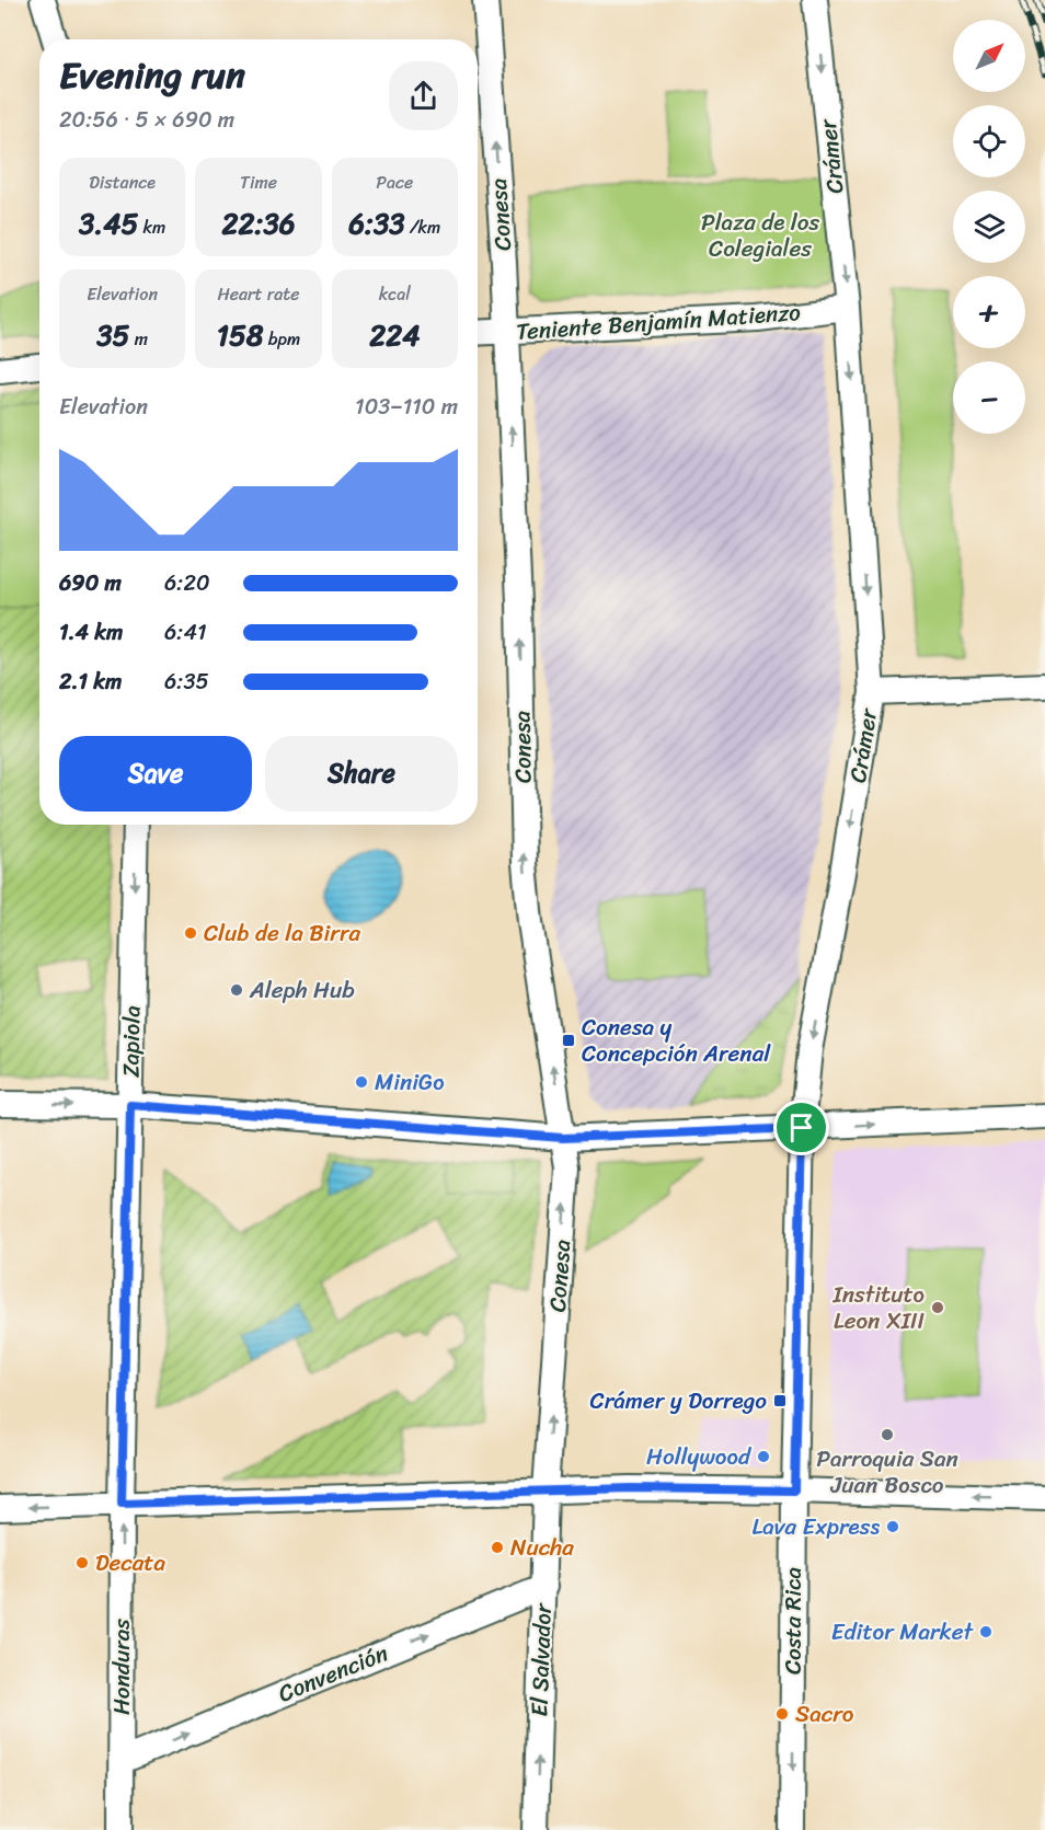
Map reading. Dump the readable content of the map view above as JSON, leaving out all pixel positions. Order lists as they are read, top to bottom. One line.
{"streets":{"street":["Crámer","Conesa","Teniente Benjamín Matienzo","Zapiola","Costa Rica","El Salvador","Honduras","Convención"]},"crossings":[["Crámer","Teniente Benjamín Matienzo"],["Crámer","Costa Rica"],["Conesa","Teniente Benjamín Matienzo"],["Conesa","El Salvador"],["Zapiola","Honduras"],["El Salvador","Convención"],["Honduras","Convención"]],"one_way":["Crámer","Conesa","Zapiola","Costa Rica","El Salvador","Honduras"],"parks":["Plaza de los Colegiales"],"places":{"other":["Club de la Birra","Aleph Hub","MiniGo","Instituto Leon XIII","Parroquia San Juan Bosco","Hollywood","Lava Express","Nucha","Decata","Editor Market","Sacro"],"transit":["Conesa y Concepción Arenal","Crámer y Dorrego"]},"north":"top right","page":{"map_buttons":["+","−"],"heading":["Evening run","20:56 · 5 × 690 m"],"stats":[["Distance","3.45 km"],["Time","22:36"],["Pace","6:33 /km"],["Elevation","35 m"],["Heart rate","158 bpm"],["kcal","224"]],"chart":["Elevation","103–110 m"],"list":[{"name":"690 m","note":"6:20"},{"name":"1.4 km","note":"6:41"},{"name":"2.1 km","note":"6:35"}],"buttons":["Save","Share"]}}
